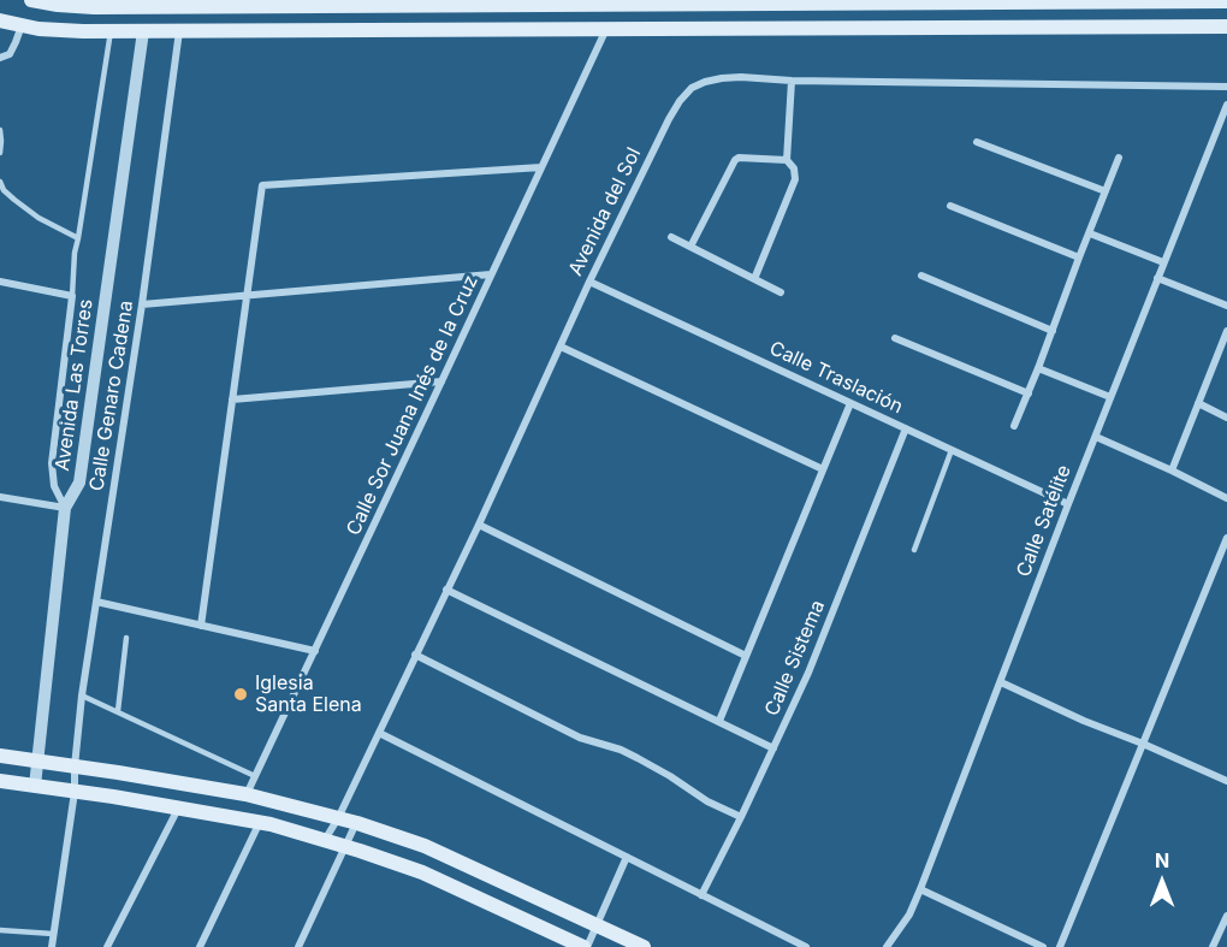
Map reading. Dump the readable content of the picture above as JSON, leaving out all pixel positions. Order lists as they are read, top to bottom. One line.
{"streets":{"street":["Avenida del Sol","Calle Traslación","Avenida Las Torres","Calle Genaro Cadena","Calle Sor Juana Inés de la Cruz","Calle Satélite","Calle Sistema"]},"crossings":[["Avenida del Sol","Calle Traslación"],["Calle Traslación","Calle Satélite"],["Calle Traslación","Calle Sistema"]],"places":["Iglesia Santa Elena"],"north":"top"}
